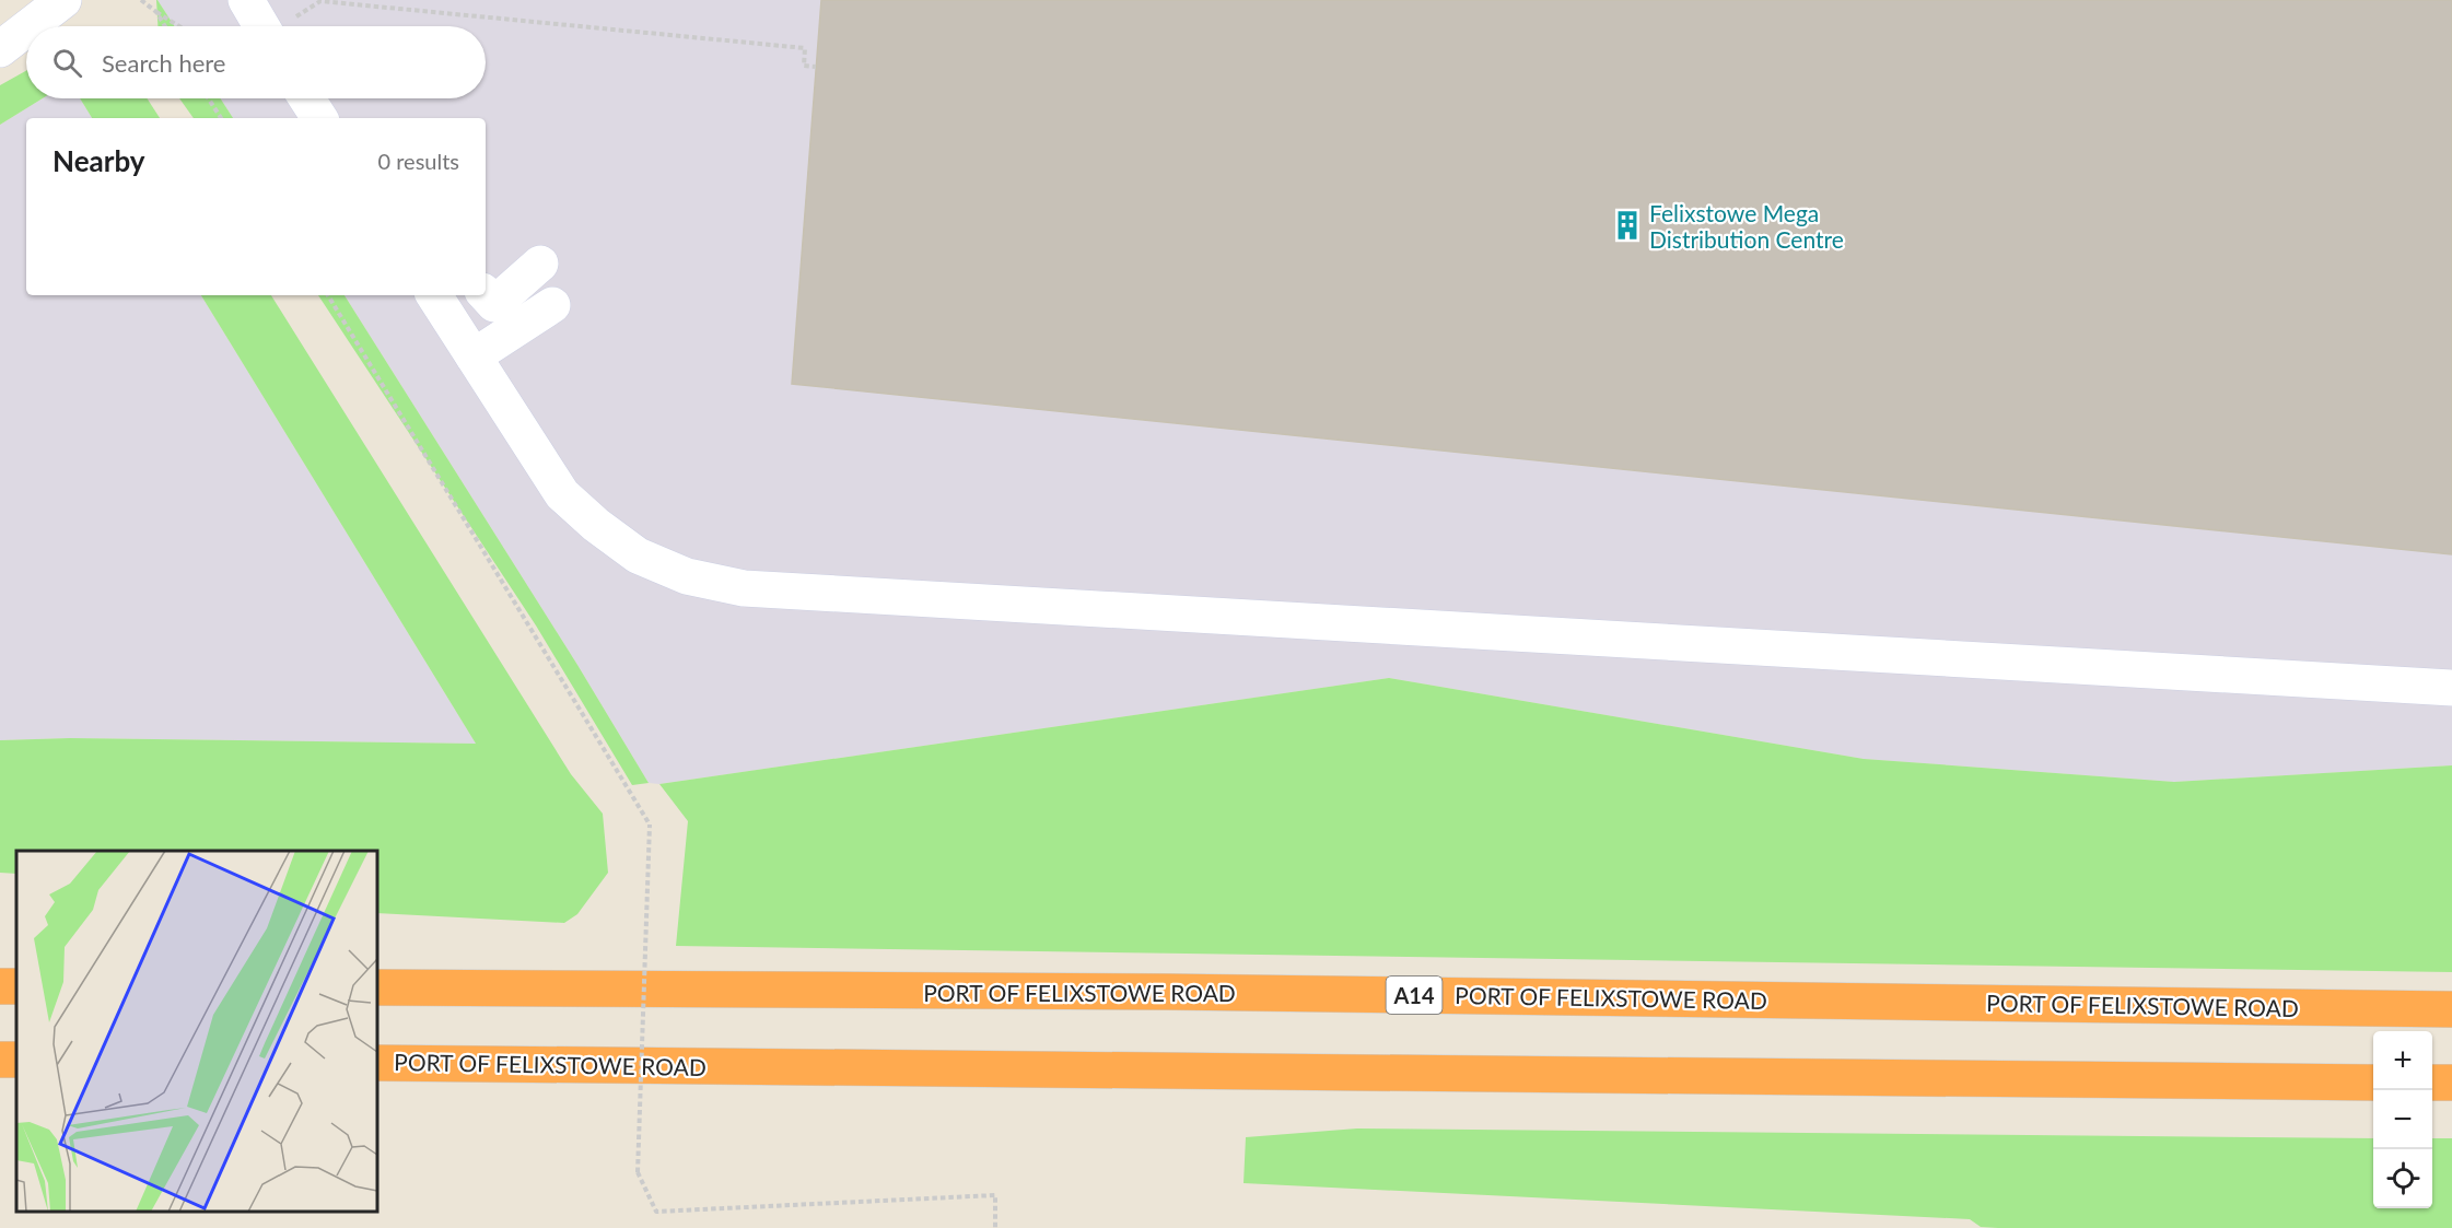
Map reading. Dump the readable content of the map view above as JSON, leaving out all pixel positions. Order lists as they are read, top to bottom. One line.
{"streets":{"highway":["PORT OF FELIXSTOWE ROAD","A14"]},"places":{"building":["Felixstowe Mega Distribution Centre"]},"page":{"search":"Search here","heading":["Nearby","0 results"],"map_buttons":["+","−"]}}
